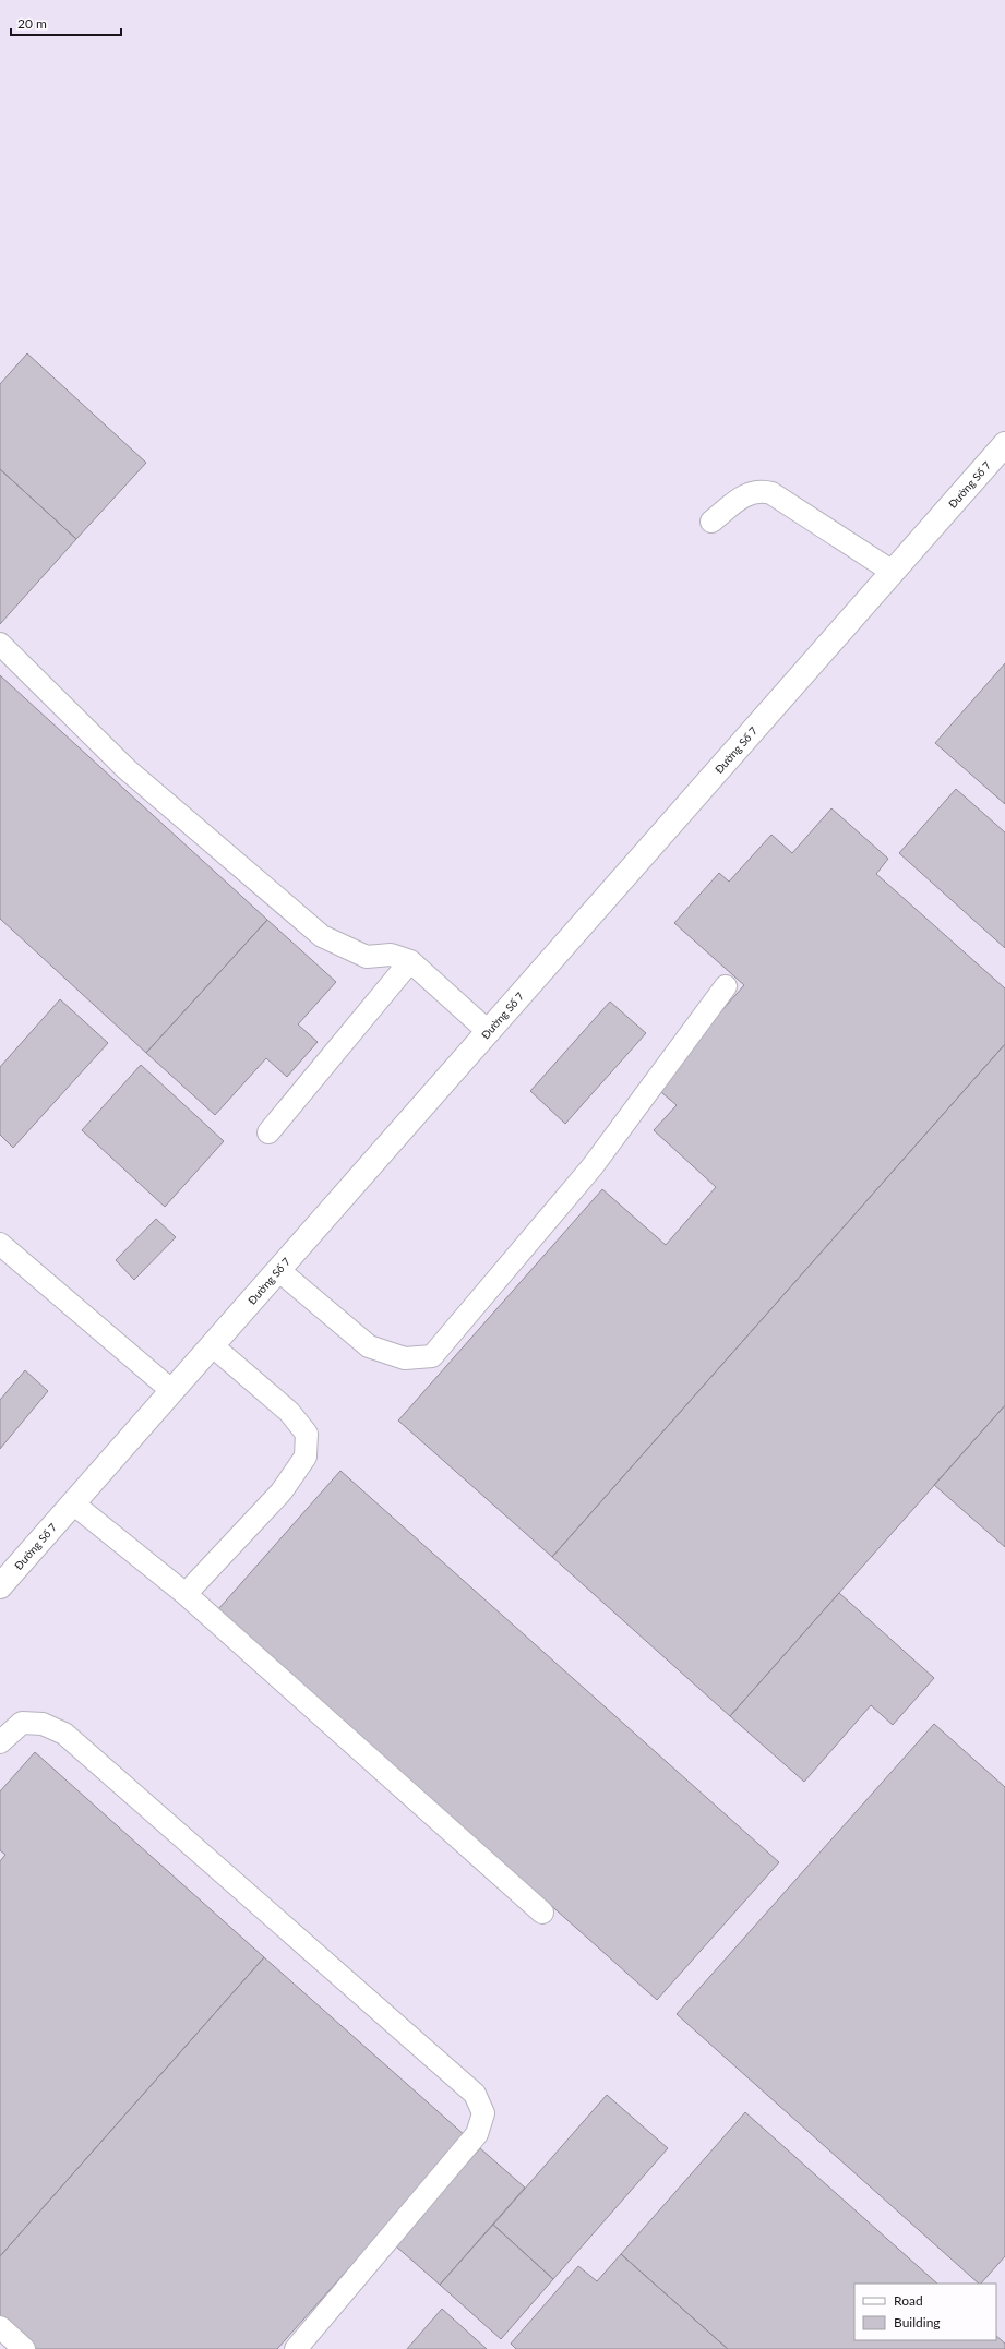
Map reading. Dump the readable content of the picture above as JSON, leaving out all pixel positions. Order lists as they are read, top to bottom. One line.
{"streets":{"street":["Đường Số 7"]},"legend":["Road","Building"],"scale_bar":"20 m"}
